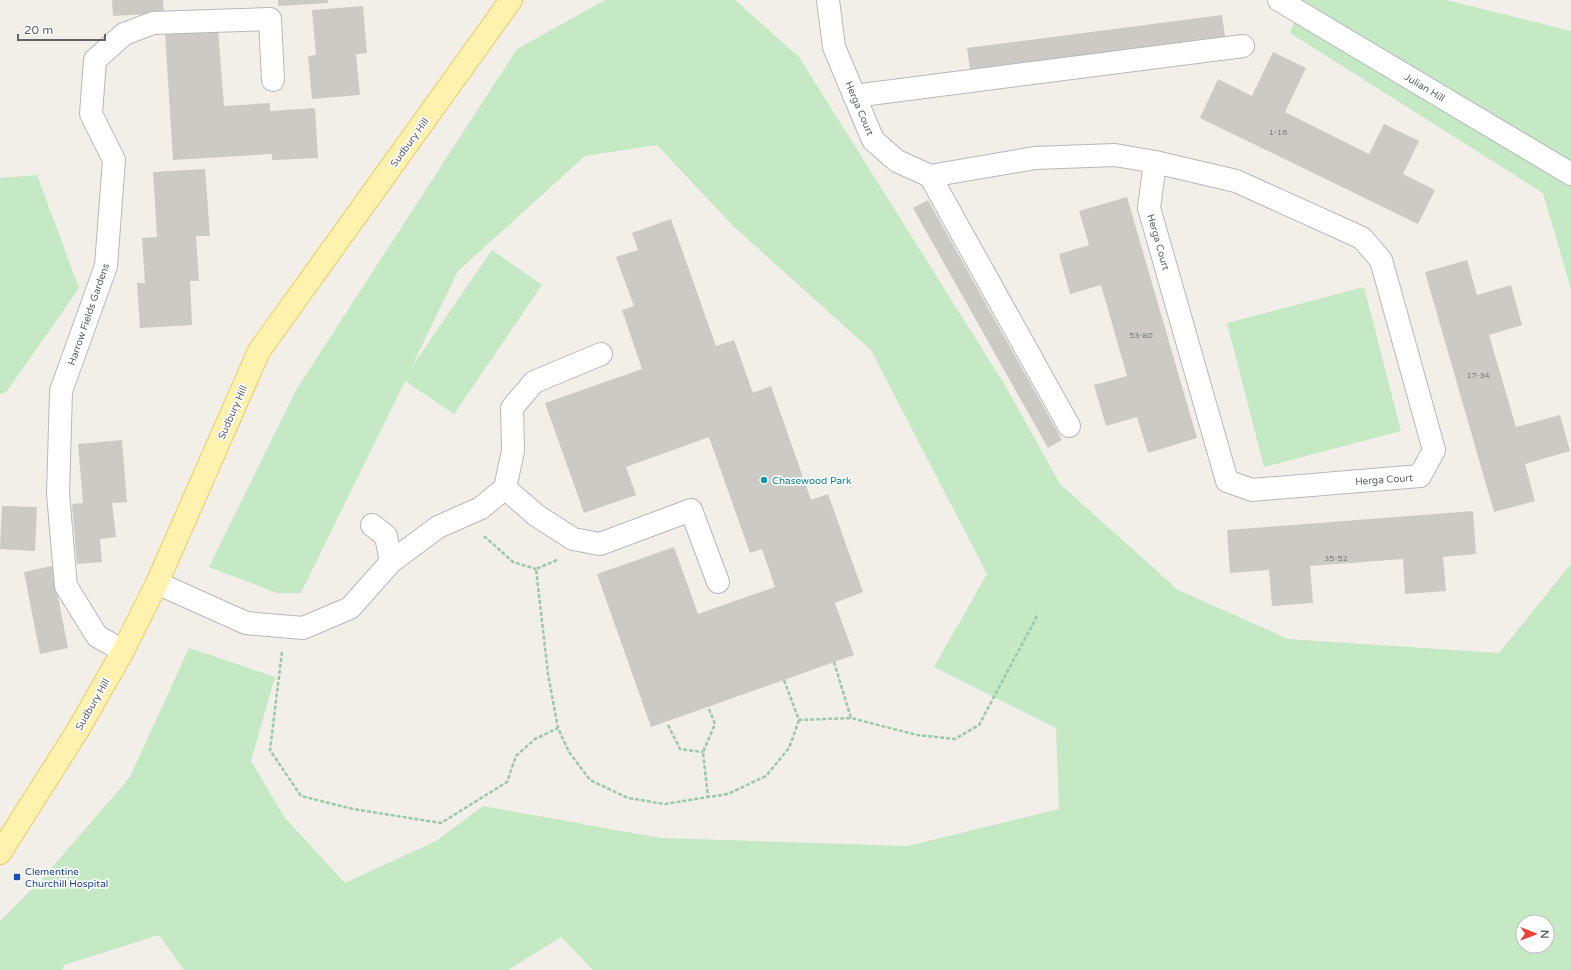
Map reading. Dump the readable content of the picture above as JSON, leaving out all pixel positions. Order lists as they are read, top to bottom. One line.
{"streets":{"main road":["Sudbury Hill"],"street":["Julian Hill","Herga Court","Harrow Fields Gardens"]},"crossings":[["Sudbury Hill","Harrow Fields Gardens"]],"places":{"other":["Chasewood Park"],"transit":["Clementine Churchill Hospital"]},"house_numbers":["1-16","53-80","17-34","35-52"],"scale_bar":"20 m","north":"right"}
